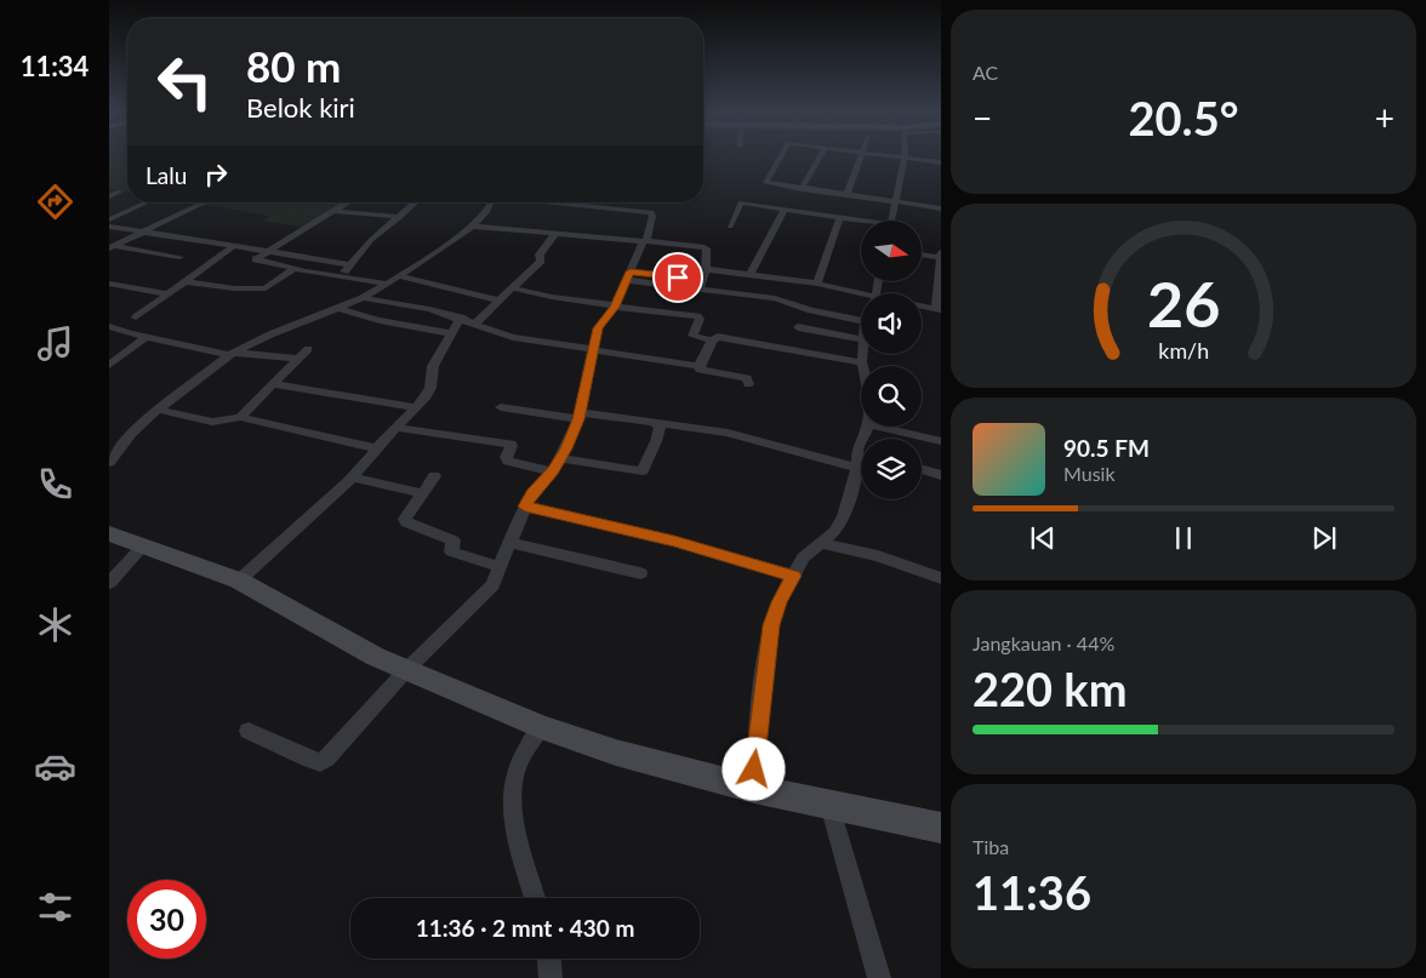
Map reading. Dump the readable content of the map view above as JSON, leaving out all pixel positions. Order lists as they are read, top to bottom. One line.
{"north":"right","page":{"tabs":"11:34","tile":["AC",["Jangkauan · 44%","220 km"],["Tiba","11:36"]],"turn":["80 m","Belok kiri"],"heat":["−","20.5°","+"],"then":"Lalu","song":["90.5 FM","Musik"],"limit":"30","trip":"11:36 · 2 mnt · 430 m","gauge":["26","km/h"]}}
